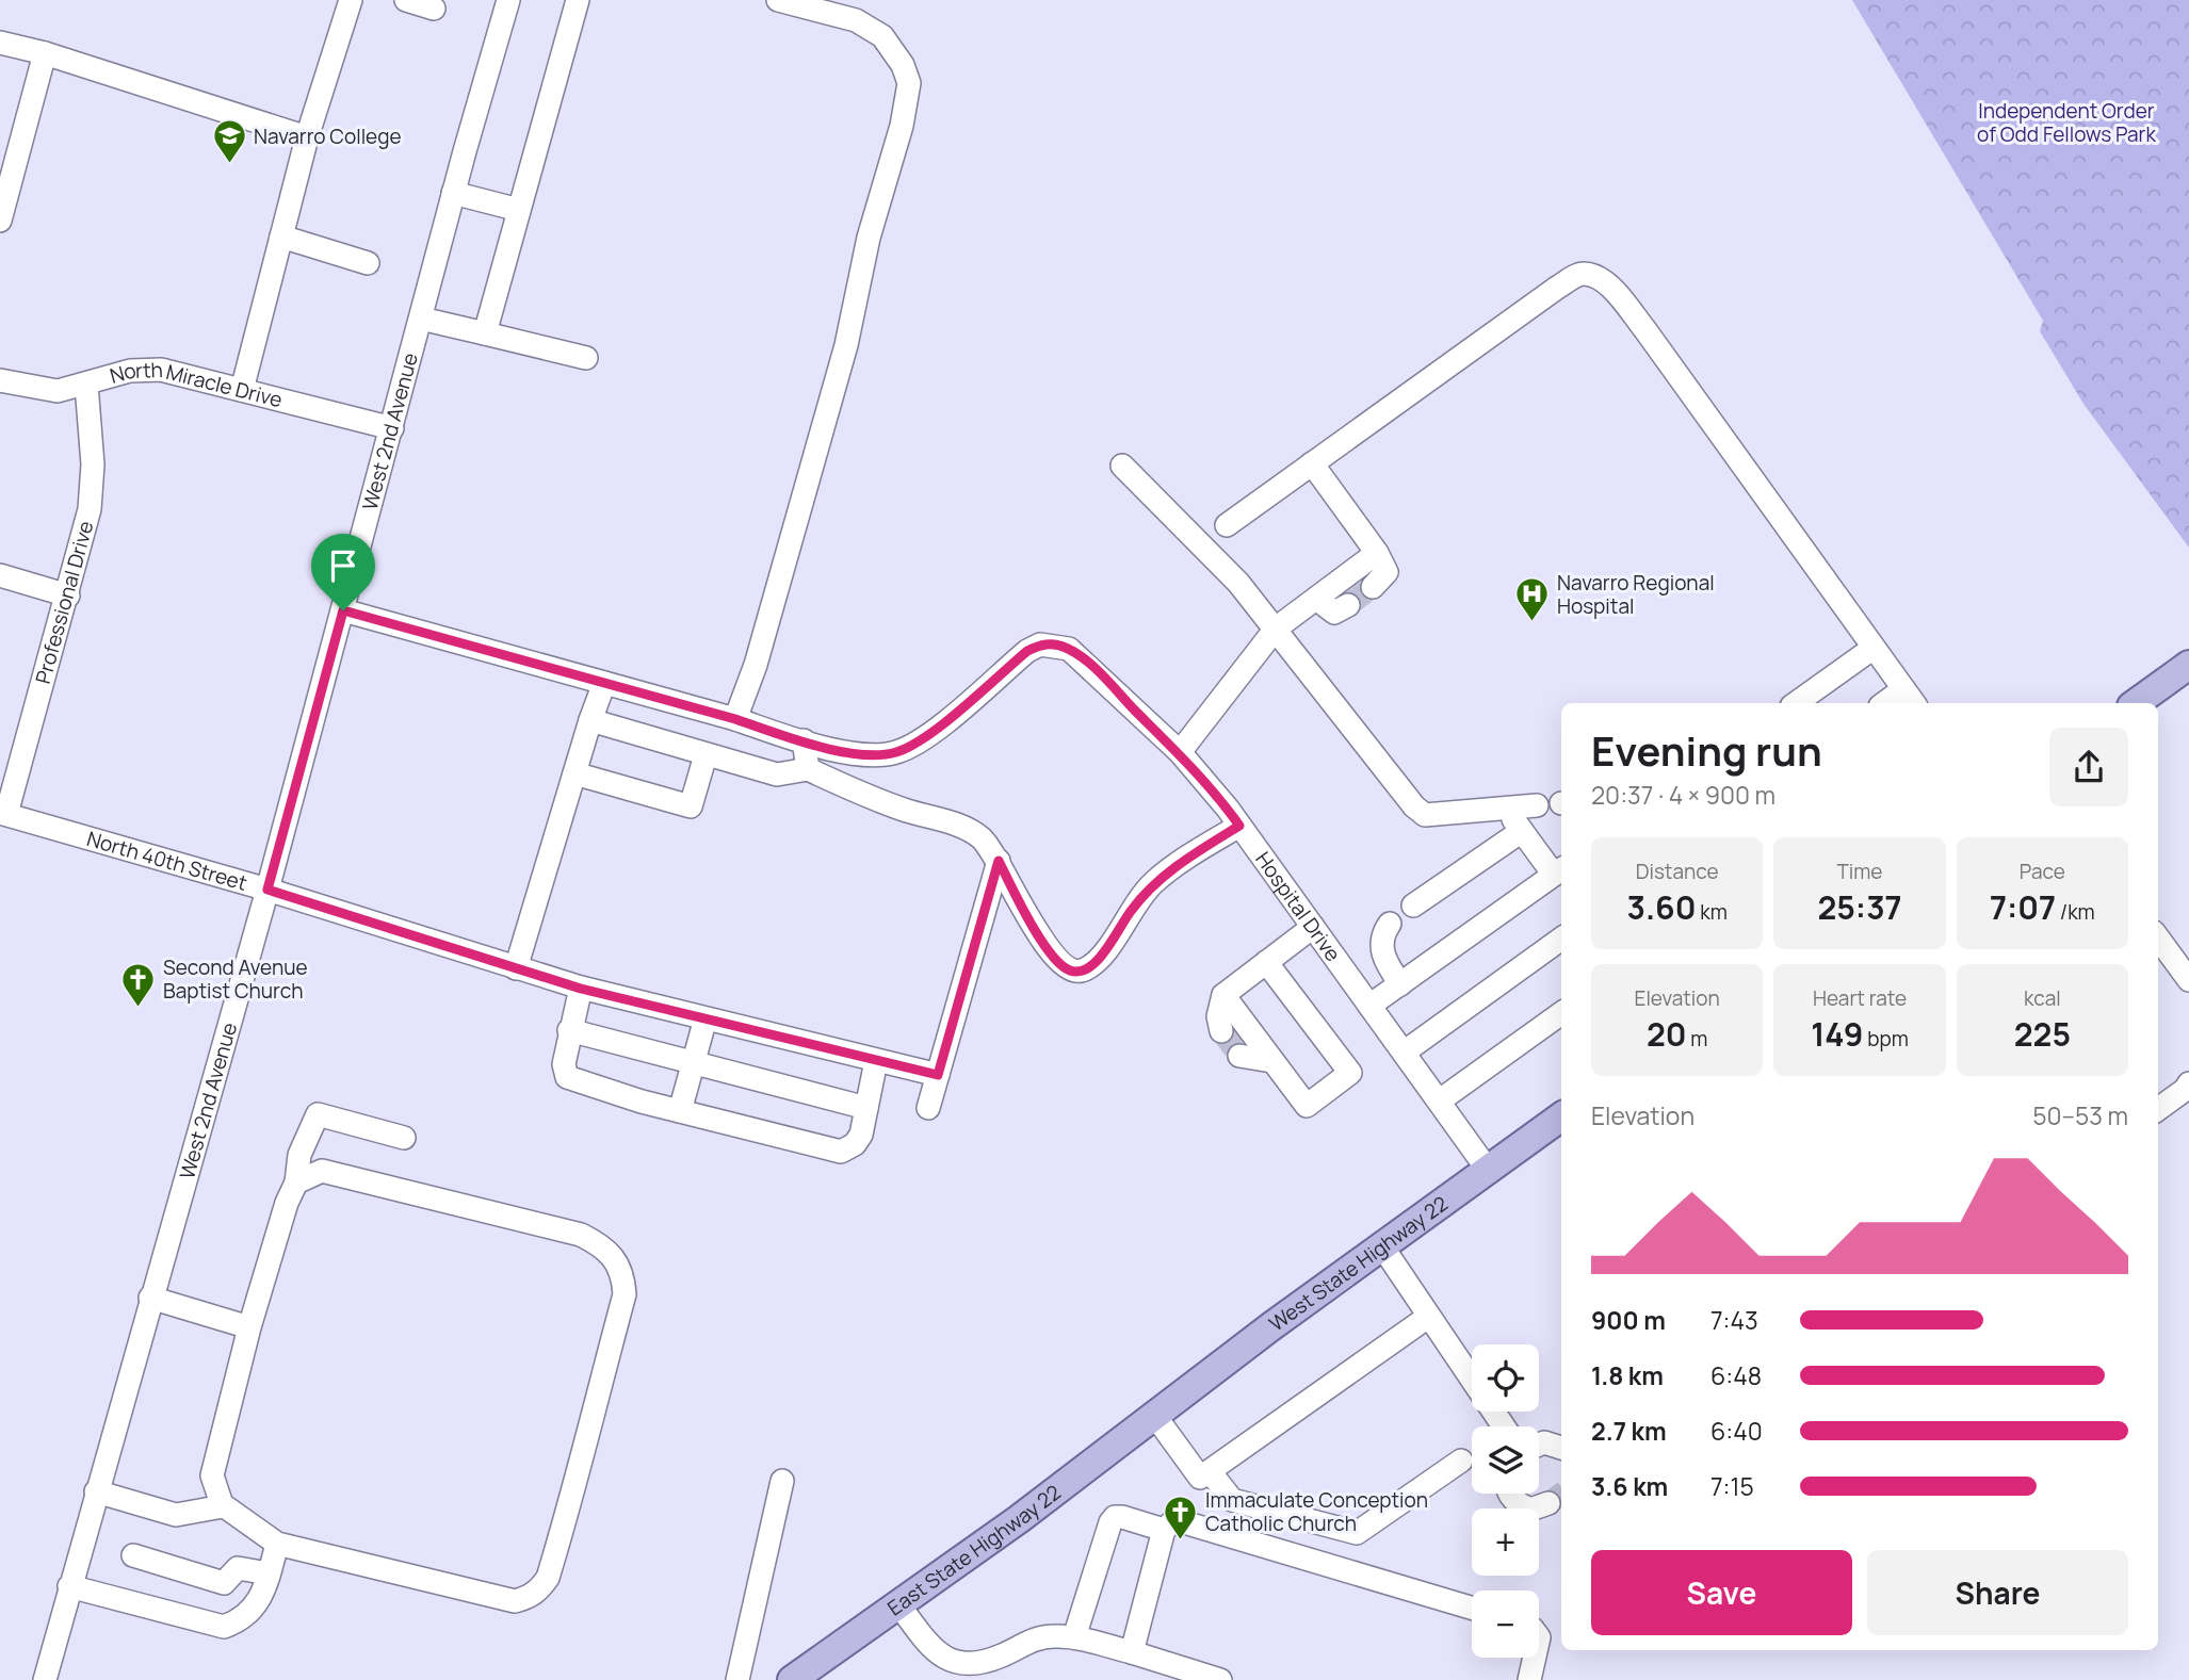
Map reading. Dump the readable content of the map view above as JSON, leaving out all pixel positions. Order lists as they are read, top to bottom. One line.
{"streets":{"main road":["West State Highway 22","East State Highway 22"],"street":["North Miracle Drive","West 2nd Avenue","Professional Drive","North 40th Street","Hospital Drive"]},"crossings":[["North Miracle Drive","West 2nd Avenue"],["North Miracle Drive","Professional Drive"],["West 2nd Avenue","North 40th Street"],["West 2nd Avenue","Hospital Drive"],["Professional Drive","North 40th Street"],["Hospital Drive","West State Highway 22"],["West State Highway 22","East State Highway 22"]],"parks":["Independent Order of Odd Fellows Park"],"places":{"school or university":["Navarro College"],"hospital":["Navarro Regional Hospital"],"church":["Second Avenue Baptist Church","Immaculate Conception Catholic Church"]},"page":{"heading":["Evening run","20:37 · 4 × 900 m"],"stats":[["Distance","3.60 km"],["Time","25:37"],["Pace","7:07 /km"],["Elevation","20 m"],["Heart rate","149 bpm"],["kcal","225"]],"chart":["Elevation","50–53 m"],"list":[{"name":"900 m","note":"7:43"},{"name":"1.8 km","note":"6:48"},{"name":"2.7 km","note":"6:40"},{"name":"3.6 km","note":"7:15"}],"map_buttons":["+","−"],"buttons":["Save","Share"]}}
